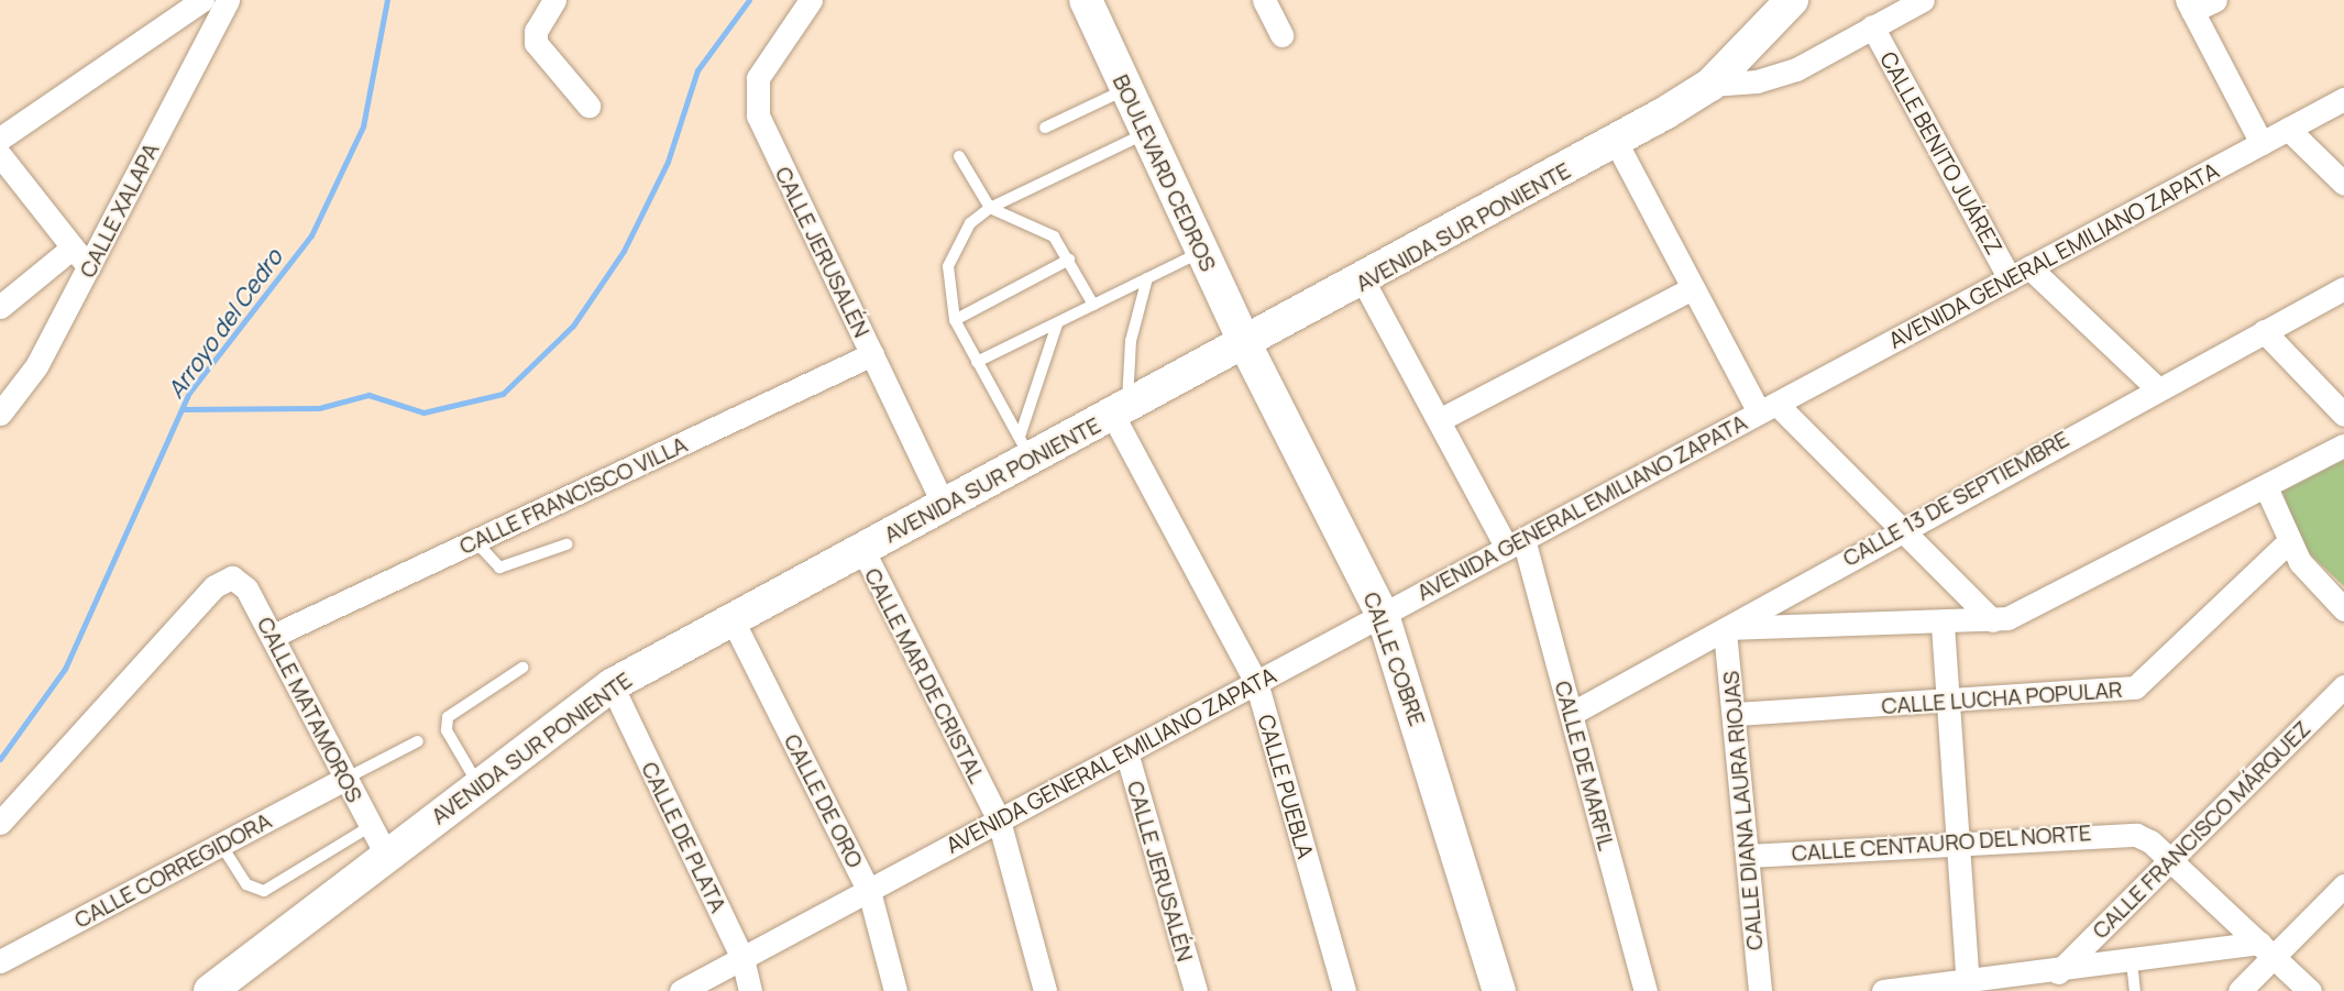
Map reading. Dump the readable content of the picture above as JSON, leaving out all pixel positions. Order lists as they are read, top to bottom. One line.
{"streets":{"main road":["BOULEVARD CEDROS","AVENIDA SUR PONIENTE","CALLE COBRE"],"street":["CALLE BENITO JUÁREZ","CALLE XALAPA","CALLE JERUSALÉN","AVENIDA GENERAL EMILIANO ZAPATA","CALLE FRANCISCO VILLA","CALLE 13 DE SEPTIEMBRE","CALLE MAR DE CRISTAL","CALLE LUCHA POPULAR","CALLE MATAMOROS","CALLE DE MARFIL","CALLE PUEBLA","CALLE DE ORO","CALLE DIANA LAURA RIOJAS","CALLE FRANCISCO MÁRQUEZ","CALLE DE PLATA","CALLE CENTAURO DEL NORTE","CALLE CORREGIDORA"]},"crossings":[["CALLE BENITO JUÁREZ","AVENIDA GENERAL EMILIANO ZAPATA"],["CALLE BENITO JUÁREZ","CALLE 13 DE SEPTIEMBRE"],["BOULEVARD CEDROS","AVENIDA SUR PONIENTE"],["BOULEVARD CEDROS","CALLE COBRE"],["AVENIDA SUR PONIENTE","CALLE JERUSALÉN"],["AVENIDA SUR PONIENTE","CALLE COBRE"],["AVENIDA SUR PONIENTE","CALLE MAR DE CRISTAL"],["AVENIDA SUR PONIENTE","CALLE MATAMOROS"],["AVENIDA SUR PONIENTE","CALLE DE MARFIL"],["AVENIDA SUR PONIENTE","CALLE PUEBLA"],["AVENIDA SUR PONIENTE","CALLE DE ORO"],["AVENIDA SUR PONIENTE","CALLE DE PLATA"],["CALLE JERUSALÉN","AVENIDA GENERAL EMILIANO ZAPATA"],["CALLE JERUSALÉN","CALLE FRANCISCO VILLA"],["AVENIDA GENERAL EMILIANO ZAPATA","CALLE COBRE"],["AVENIDA GENERAL EMILIANO ZAPATA","CALLE MAR DE CRISTAL"],["AVENIDA GENERAL EMILIANO ZAPATA","CALLE DE MARFIL"],["AVENIDA GENERAL EMILIANO ZAPATA","CALLE PUEBLA"],["AVENIDA GENERAL EMILIANO ZAPATA","CALLE DE ORO"],["AVENIDA GENERAL EMILIANO ZAPATA","CALLE DE PLATA"],["CALLE FRANCISCO VILLA","CALLE MATAMOROS"],["CALLE 13 DE SEPTIEMBRE","CALLE DE MARFIL"],["CALLE 13 DE SEPTIEMBRE","CALLE DIANA LAURA RIOJAS"],["CALLE LUCHA POPULAR","CALLE DIANA LAURA RIOJAS"],["CALLE MATAMOROS","CALLE CORREGIDORA"],["CALLE DIANA LAURA RIOJAS","CALLE CENTAURO DEL NORTE"],["CALLE FRANCISCO MÁRQUEZ","CALLE CENTAURO DEL NORTE"]],"water":["Arroyo del Cedro"]}
